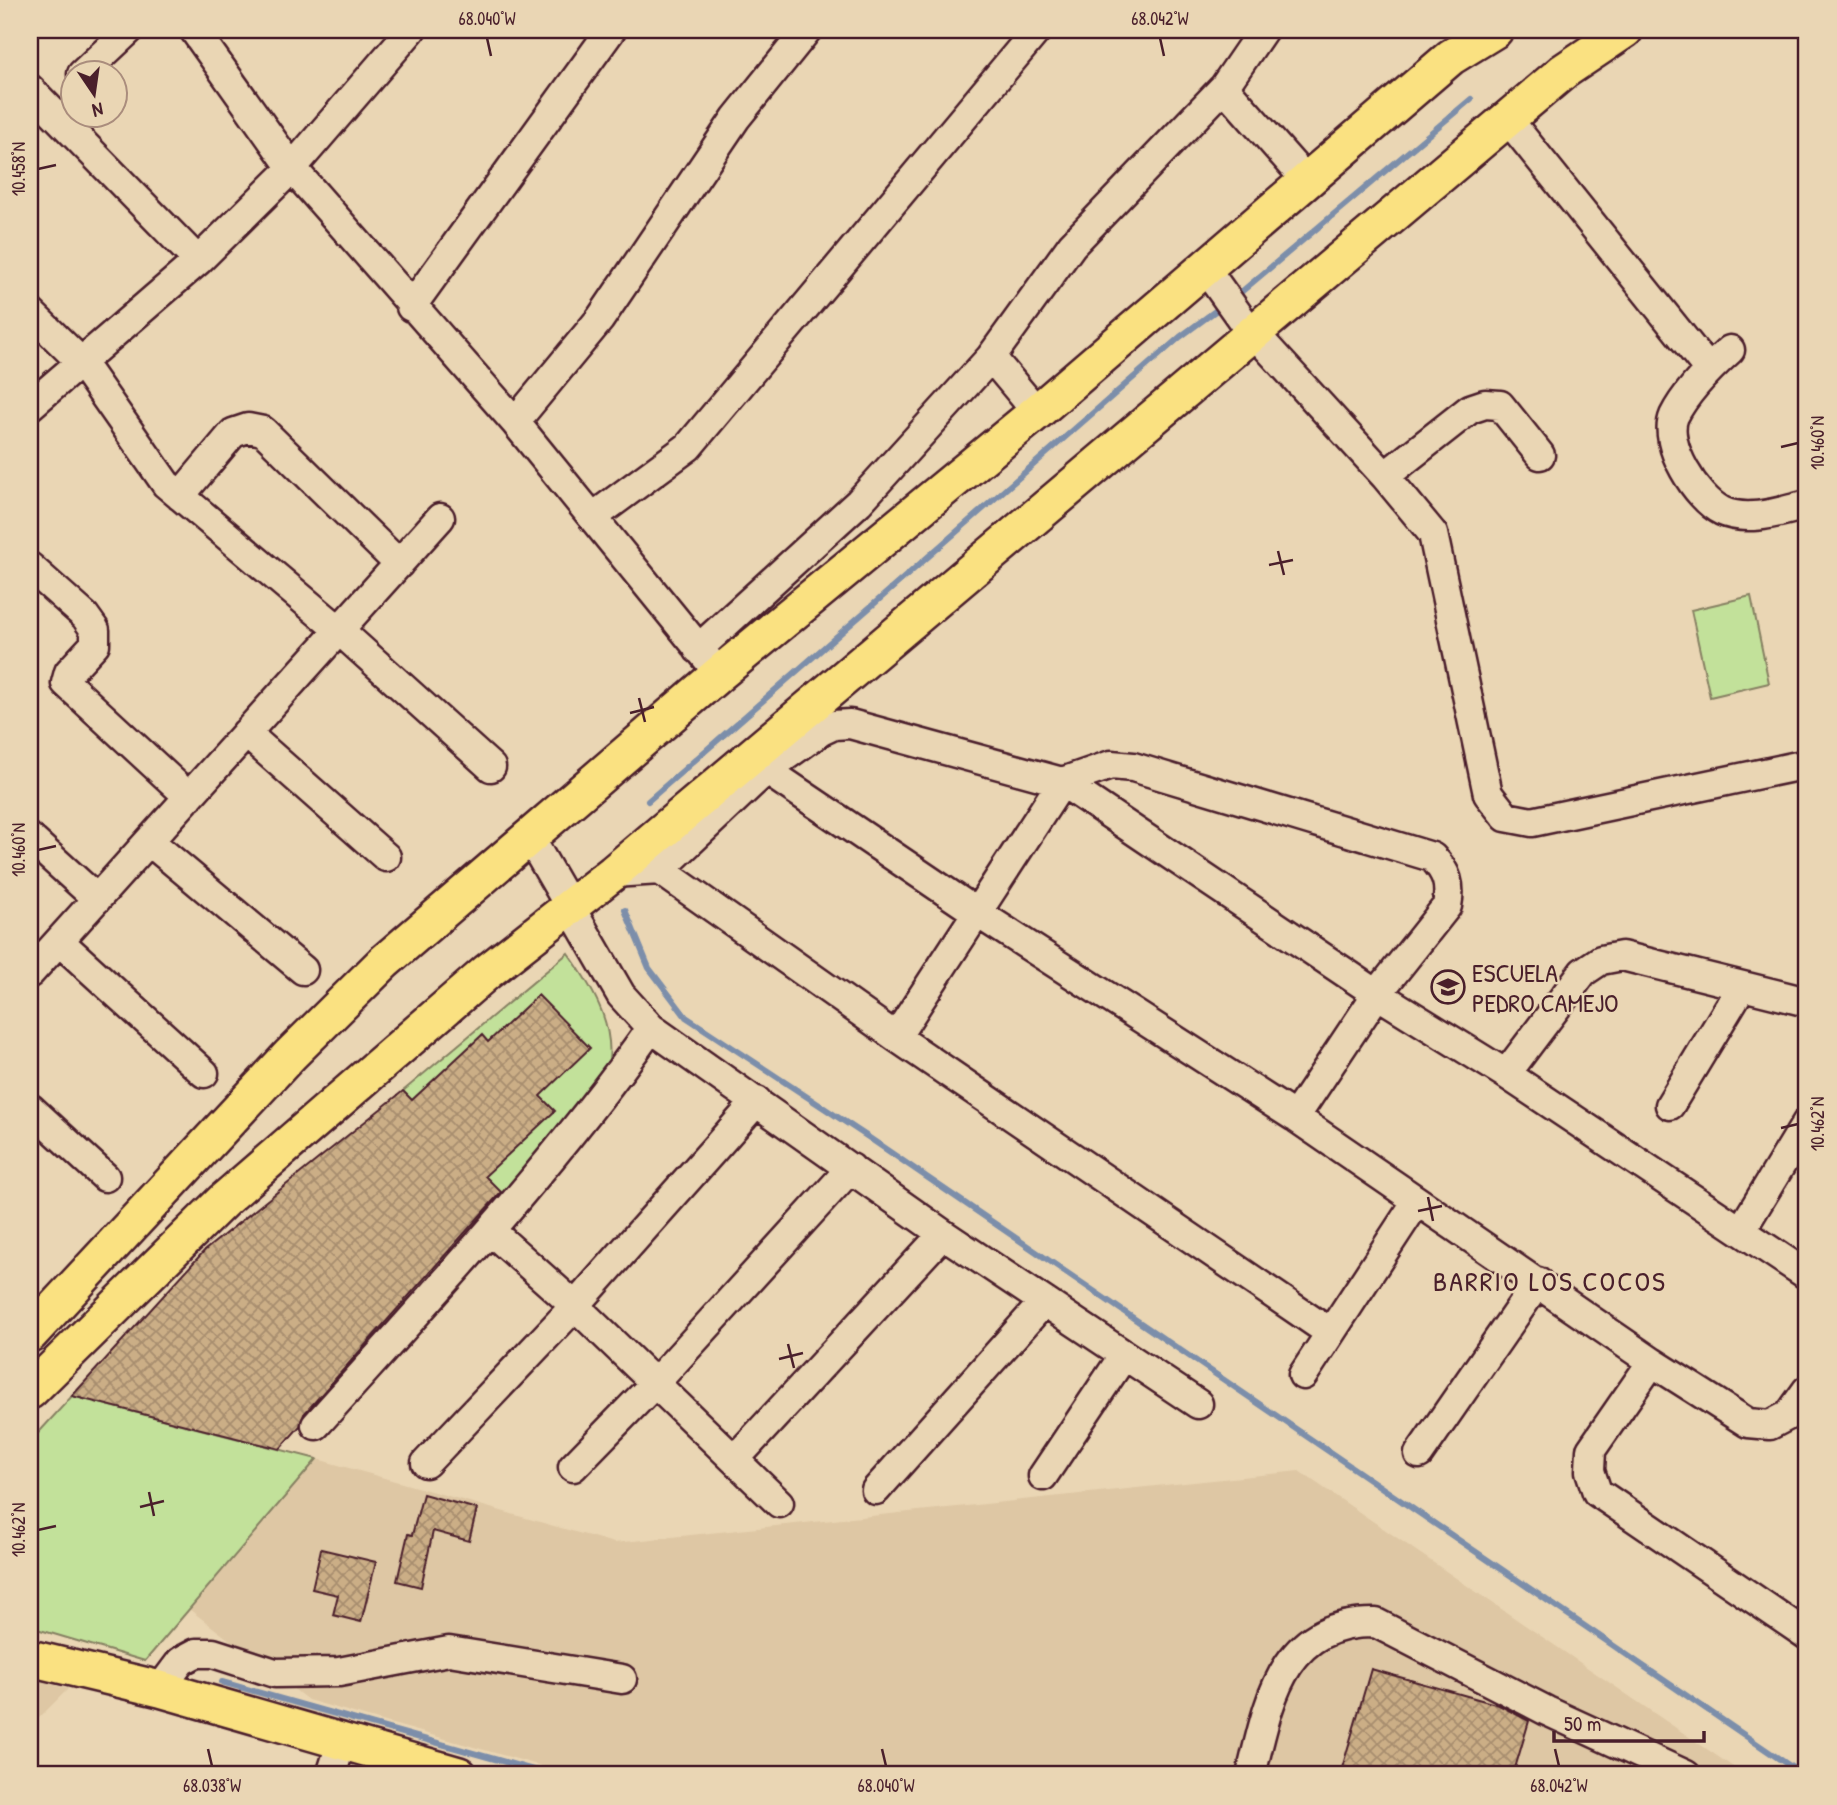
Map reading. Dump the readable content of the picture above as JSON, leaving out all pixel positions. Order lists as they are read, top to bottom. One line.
{"districts":["BARRIO LOS COCOS"],"places":{"school or university":["ESCUELA PEDRO CAMEJO"]},"scale_bar":"50 m","north":"bottom","coordinates":["68.040°W","68.042°W","10.458°N","10.460°N","10.462°N","68.038°W"]}
